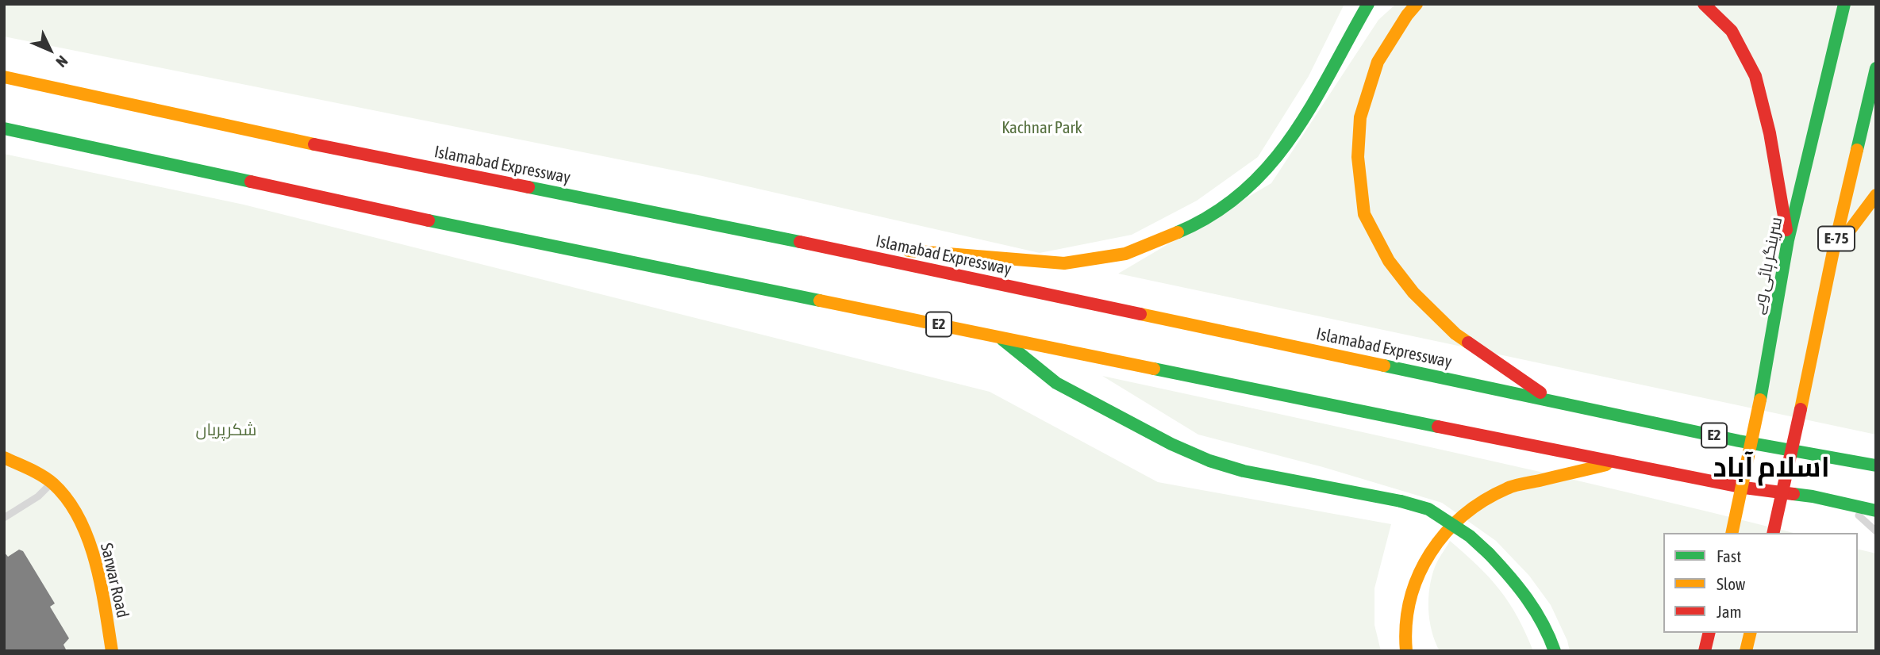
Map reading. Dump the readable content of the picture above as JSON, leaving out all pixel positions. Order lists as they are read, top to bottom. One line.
{"streets":{"main road":["Islamabad Expressway","E-75","سرینگر ہائی وے","E2","Sarwar Road"]},"districts":["اسلام آباد"],"parks":["Kachnar Park","شکرپریاں"],"legend":["Fast","Slow","Jam"],"north":"bottom right"}
